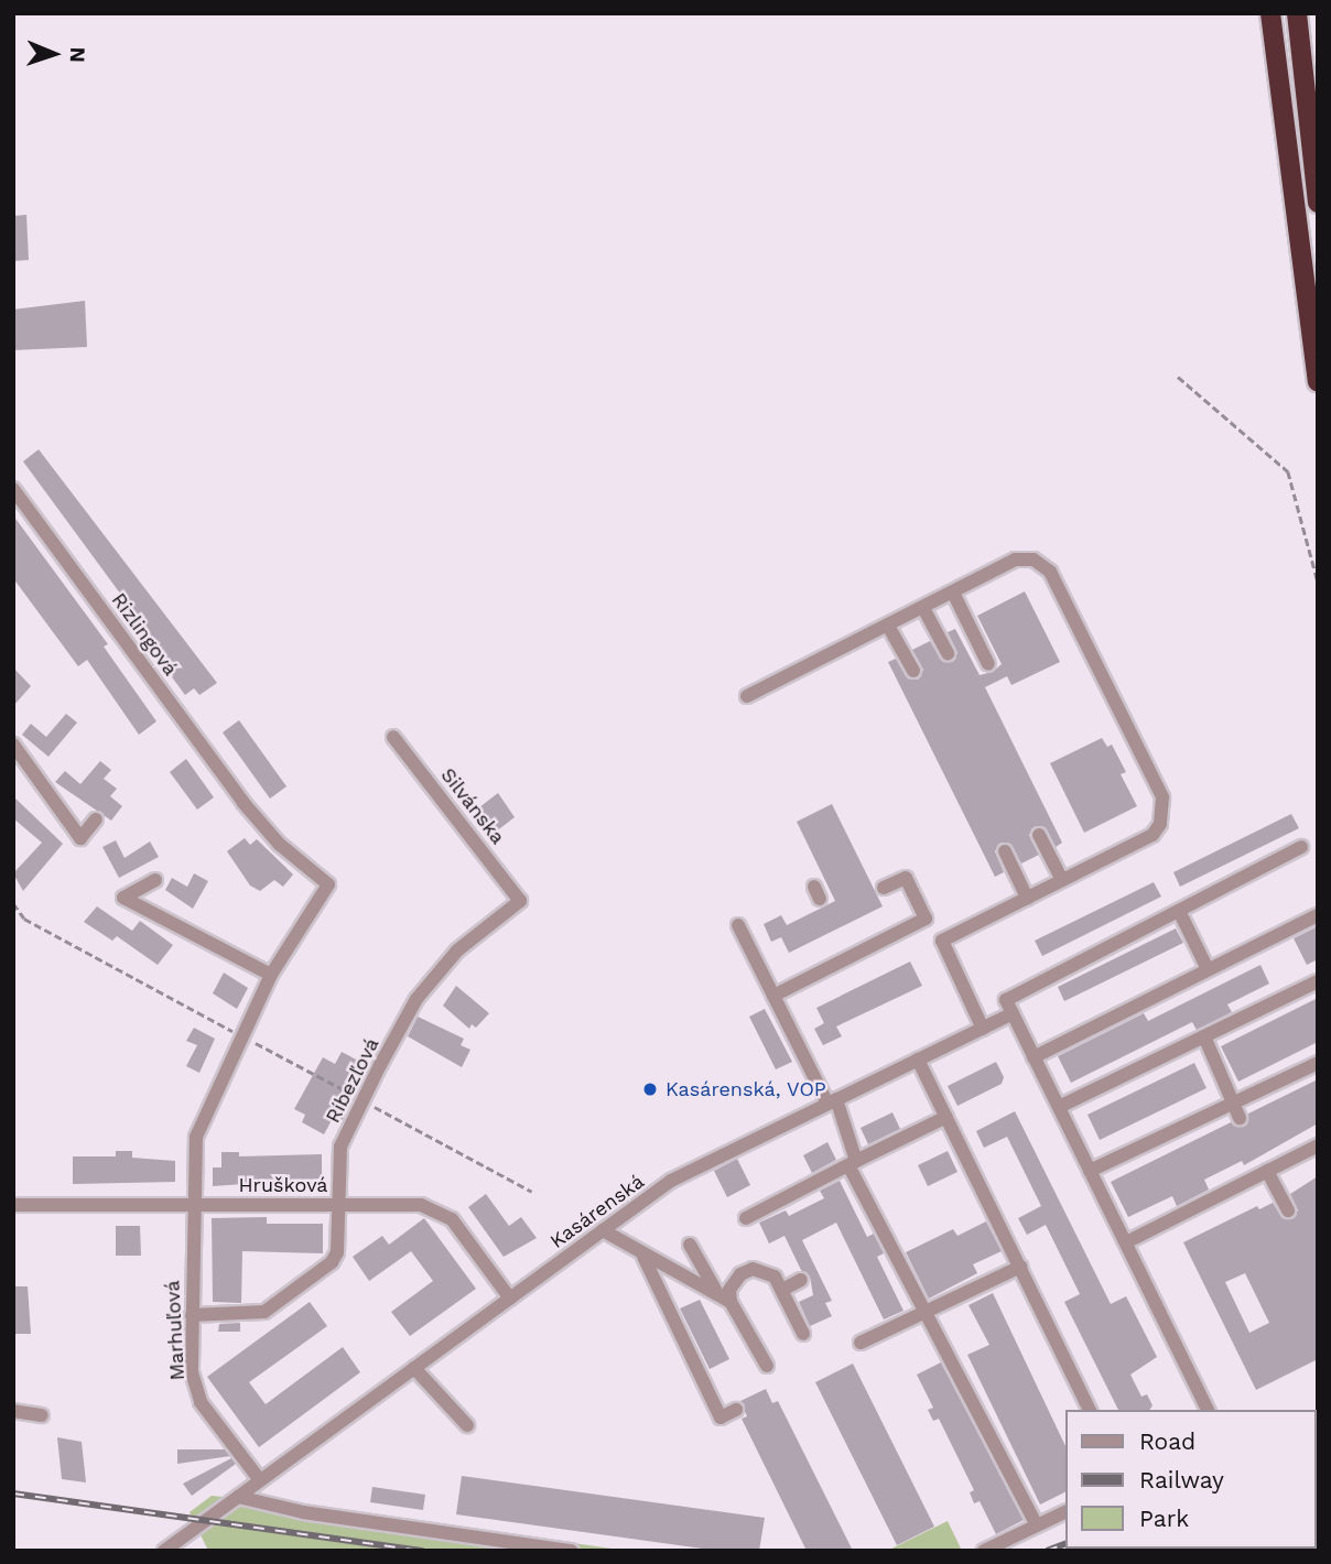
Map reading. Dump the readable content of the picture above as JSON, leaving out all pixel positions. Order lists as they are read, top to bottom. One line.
{"streets":{"street":["Rizlingová","Silvánska","Ríbezľová","Hrušková","Kasárenská","Marhuľová"]},"crossings":[["Rizlingová","Marhuľová"],["Silvánska","Ríbezľová"],["Ríbezľová","Hrušková"],["Ríbezľová","Marhuľová"],["Hrušková","Kasárenská"],["Hrušková","Marhuľová"],["Kasárenská","Marhuľová"]],"places":["Kasárenská, VOP"],"legend":["Road","Railway","Park"],"north":"right"}
